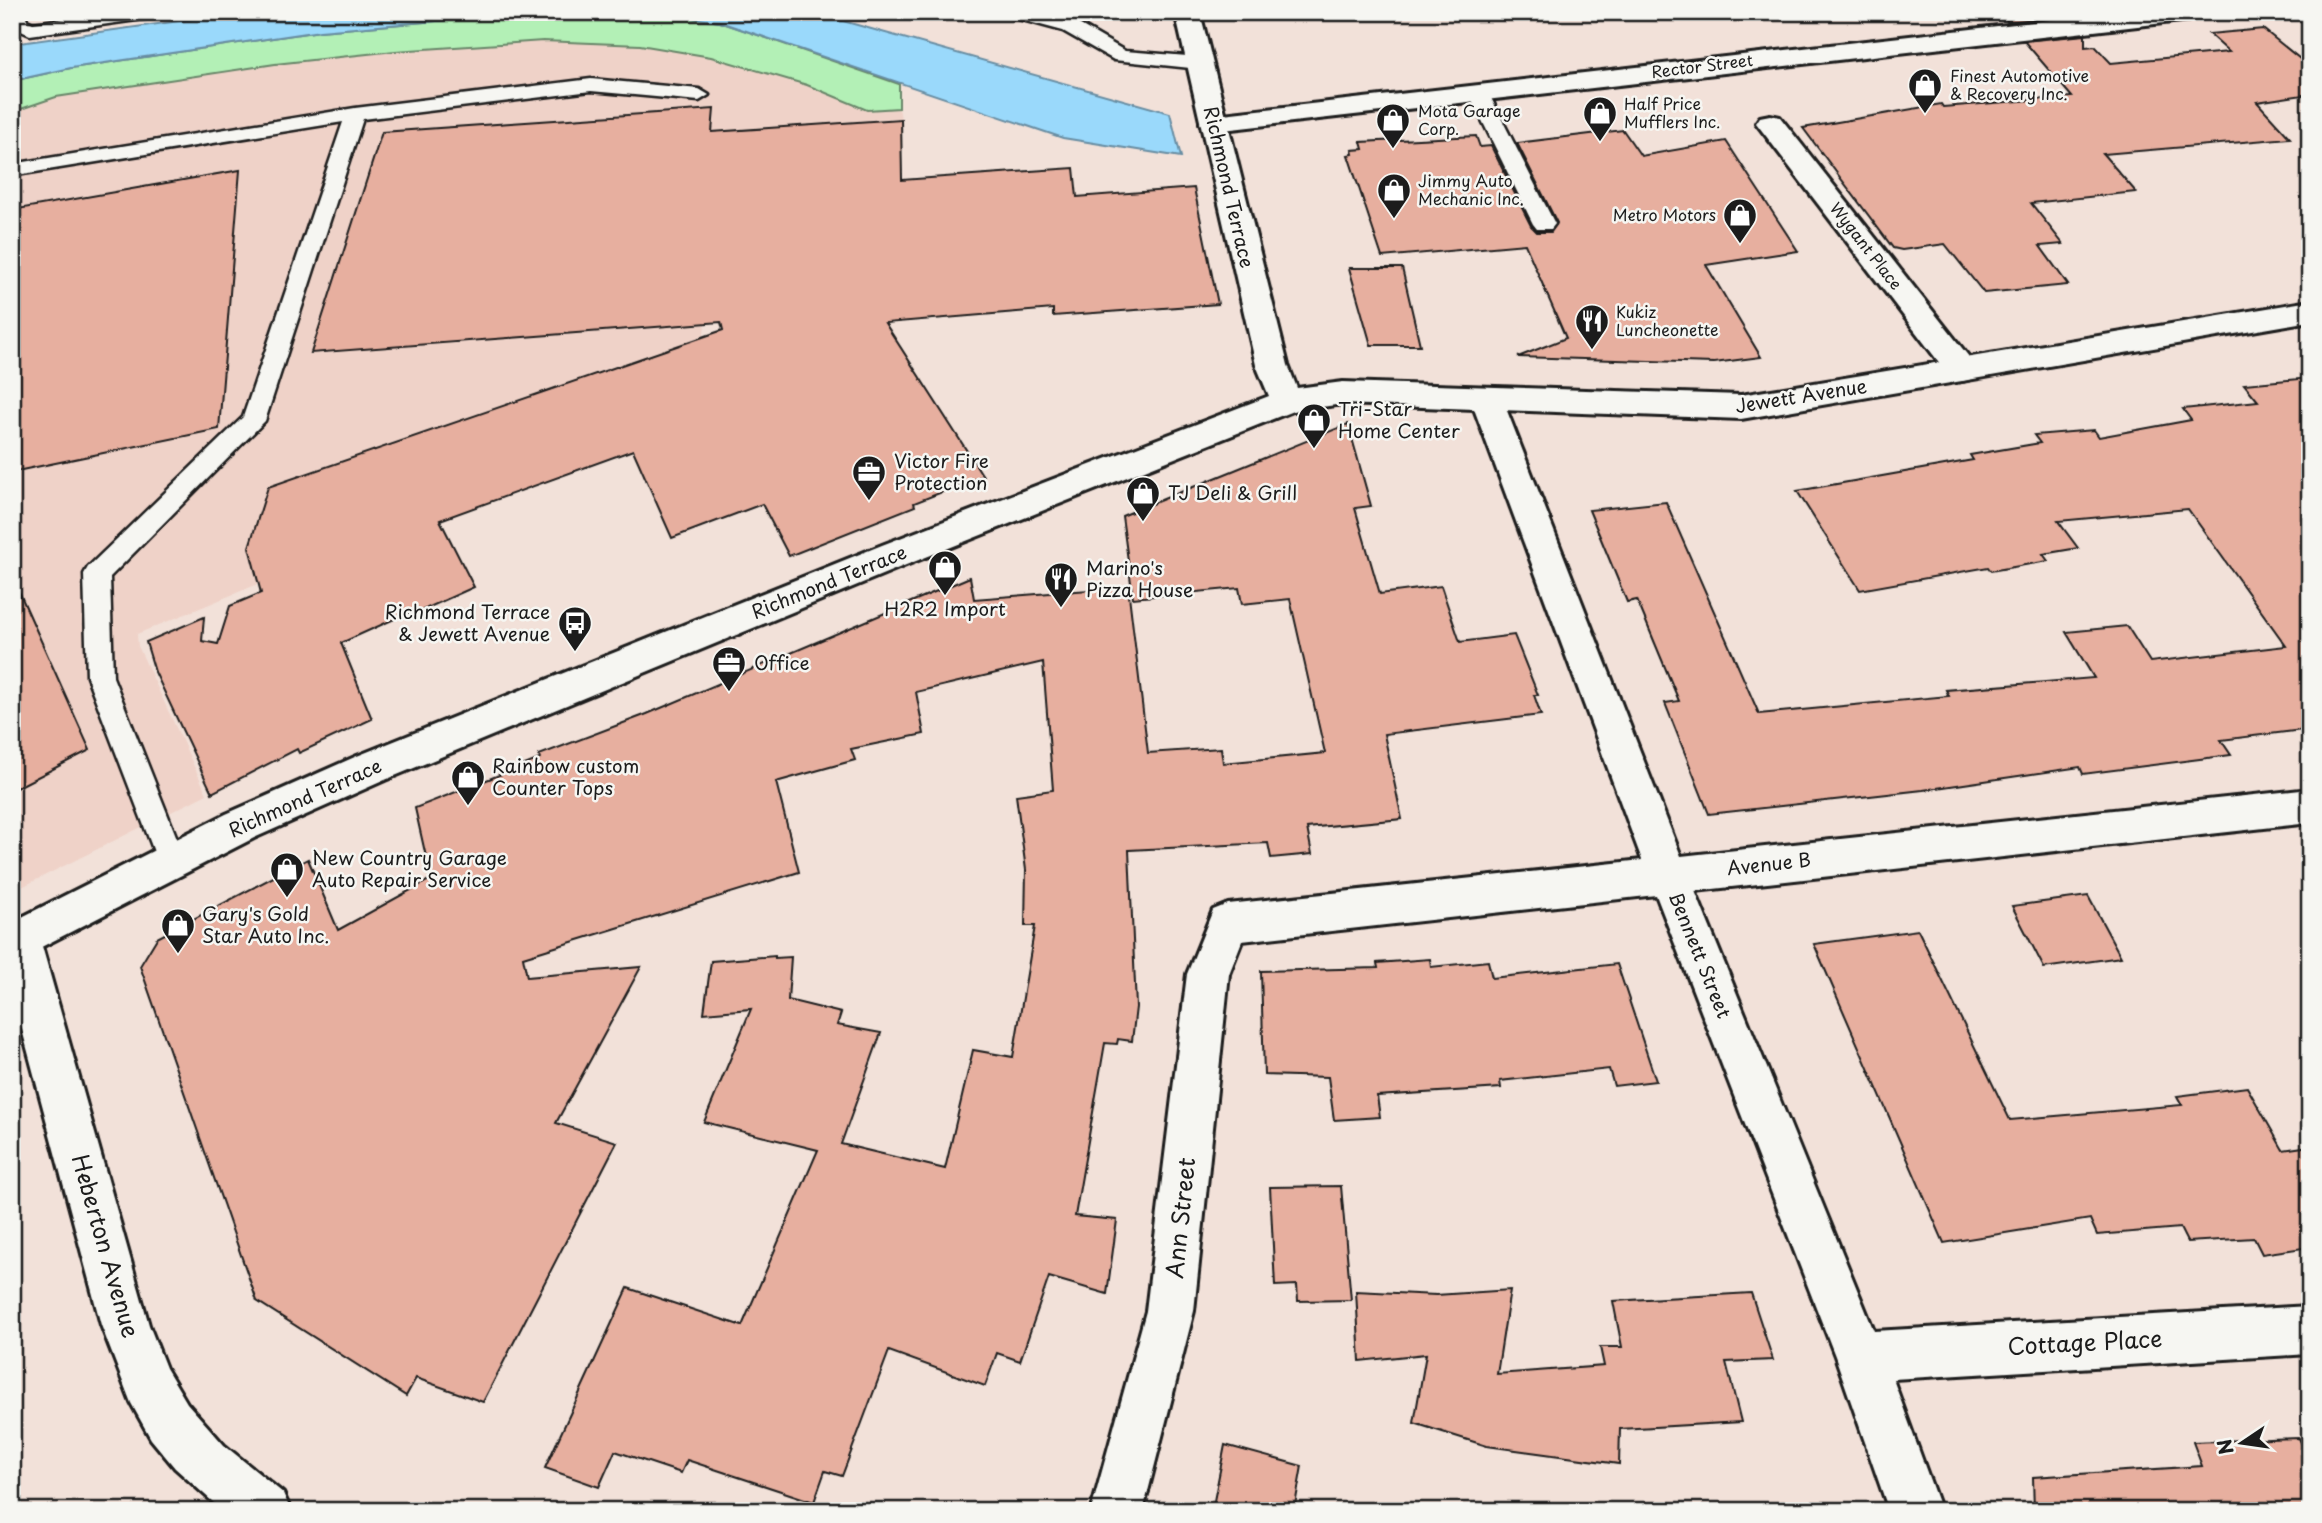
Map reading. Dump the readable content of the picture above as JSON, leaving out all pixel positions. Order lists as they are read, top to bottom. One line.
{"streets":{"street":["Rector Street","Richmond Terrace","Wygant Place","Jewett Avenue","Avenue B","Bennett Street","Ann Street","Heberton Avenue","Cottage Place"]},"crossings":[["Rector Street","Richmond Terrace"],["Richmond Terrace","Jewett Avenue"],["Richmond Terrace","Heberton Avenue"],["Wygant Place","Jewett Avenue"],["Jewett Avenue","Bennett Street"],["Avenue B","Bennett Street"],["Avenue B","Ann Street"],["Bennett Street","Cottage Place"]],"places":{"shop":["Finest Automotive & Recovery Inc.","Half Price Mufflers Inc.","Mota Garage Corp.","Jimmy Auto Mechanic Inc.","Metro Motors","Tri-Star Home Center","TJ Deli & Grill","H2R2 Import","Rainbow custom Counter Tops","New Country Garage Auto Repair Service","Gary's Gold Star Auto Inc."],"restaurant":["Kukiz Luncheonette","Marino's Pizza House"],"office":["Victor Fire Protection","Office"],"bus stop":["Richmond Terrace & Jewett Avenue"]},"north":"left"}
